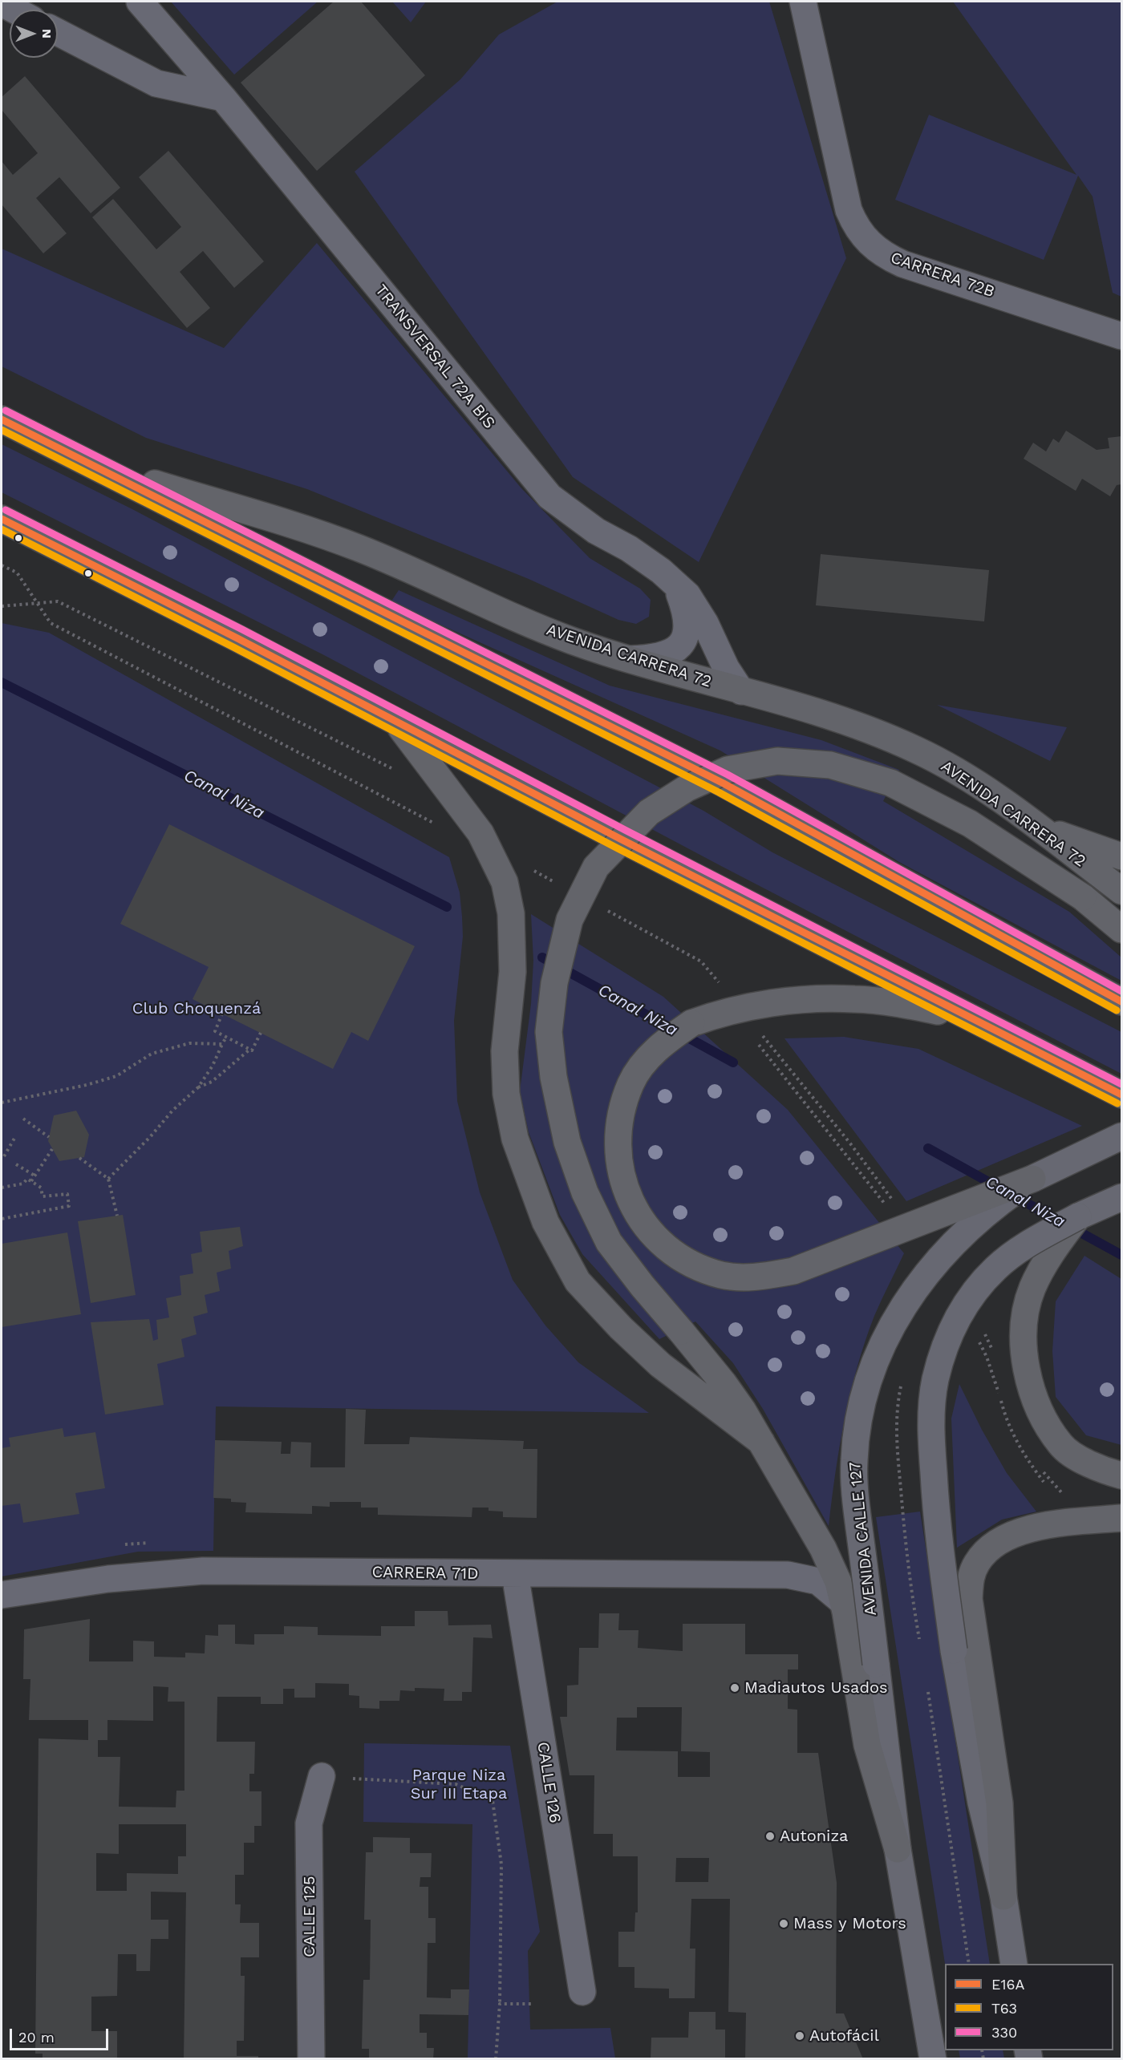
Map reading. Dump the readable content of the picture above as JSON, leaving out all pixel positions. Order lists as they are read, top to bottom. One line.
{"streets":{"highway":["AVENIDA CARRERA 72"],"main road":["AVENIDA CALLE 127"],"street":["CARRERA 72B","TRANSVERSAL 72A BIS","CARRERA 71D","CALLE 126","CALLE 125"]},"crossings":[["TRANSVERSAL 72A BIS","AVENIDA CARRERA 72"],["CARRERA 71D","CALLE 126"]],"water":["Canal Niza"],"parks":["Club Choquenzá","Parque Niza Sur III Etapa"],"places":["Madiautos Usados","Autoniza","Mass y Motors","Autofácil"],"lines":["transit line 330","transit line E16A","transit line T63"],"legend":["E16A","T63","330"],"scale_bar":"20 m","north":"right"}
